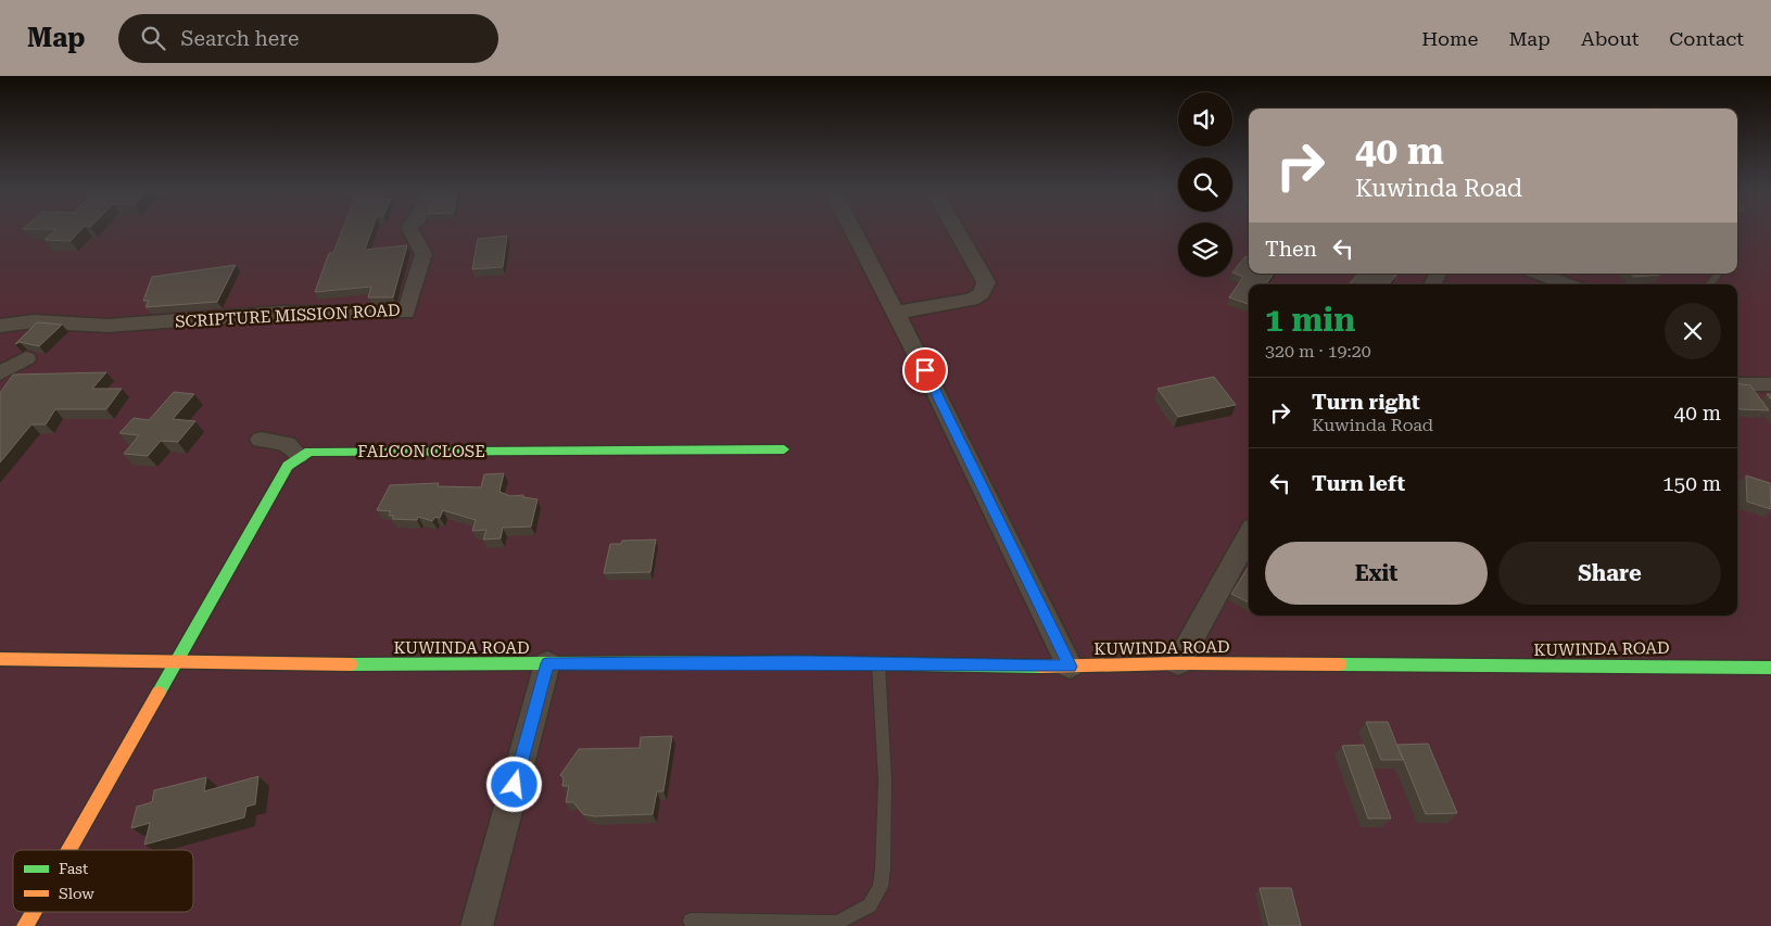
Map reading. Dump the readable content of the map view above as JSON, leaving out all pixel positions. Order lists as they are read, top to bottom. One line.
{"streets":{"street":["SCRIPTURE MISSION ROAD","FALCON CLOSE","KUWINDA ROAD"]},"legend":["Fast","Slow"],"page":{"header":"Map","search":"Search here","nav":["Home","Map","About","Contact"],"turn":["40 m","Kuwinda Road"],"then":"Then","heading":["1 min","320 m · 19:20"],"list":[{"name":"Turn right","note":"Kuwinda Road","value":"40 m"},{"name":"Turn left","value":"150 m"}],"buttons":["Exit","Share"]}}
